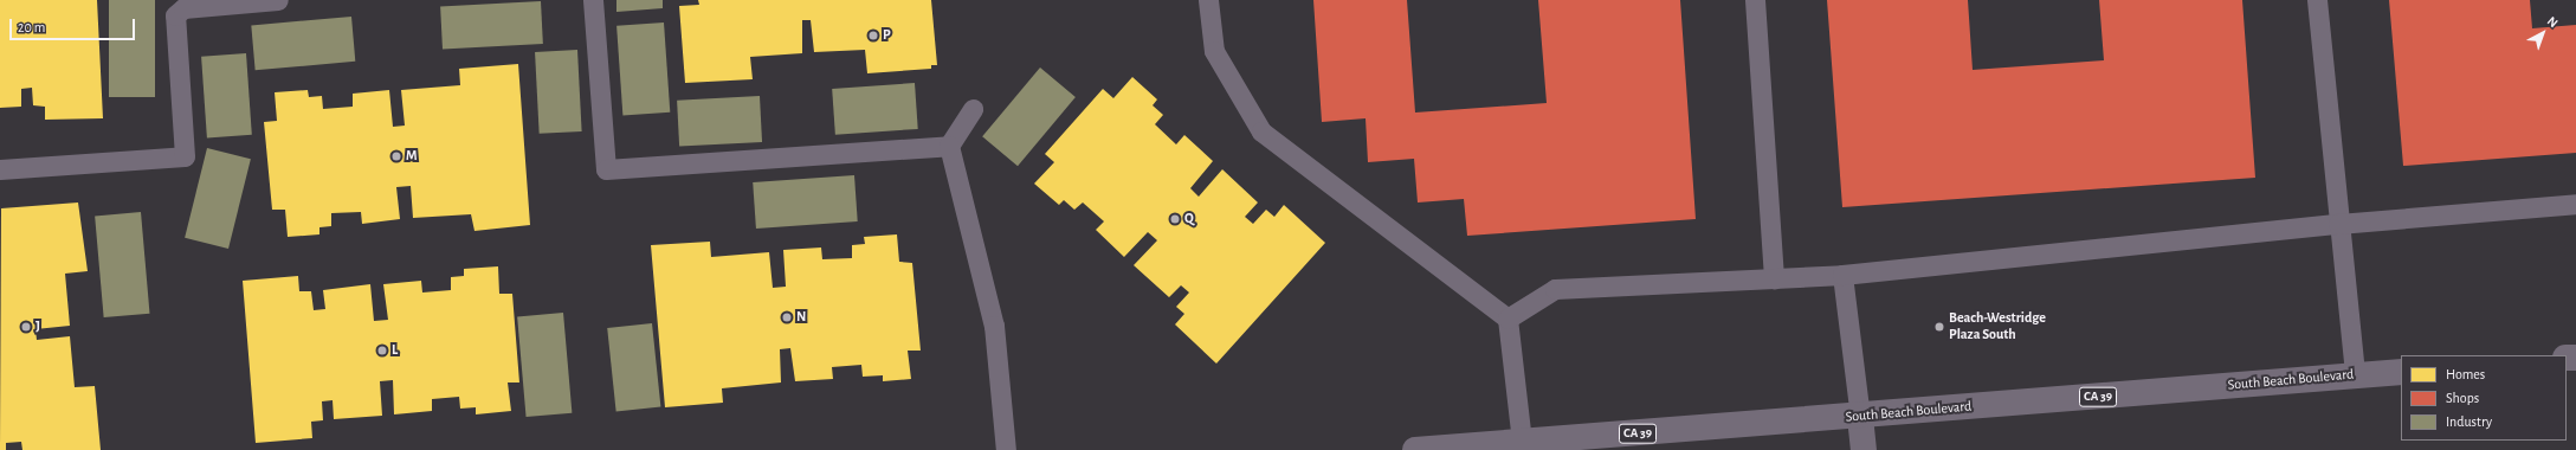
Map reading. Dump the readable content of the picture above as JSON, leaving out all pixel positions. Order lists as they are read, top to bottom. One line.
{"streets":{"main road":["South Beach Boulevard","CA 39"]},"places":["P","M","Q","N","J","Beach-Westridge Plaza South","L"],"legend":["Homes","Shops","Industry"],"scale_bar":"20 m","north":"top right"}
